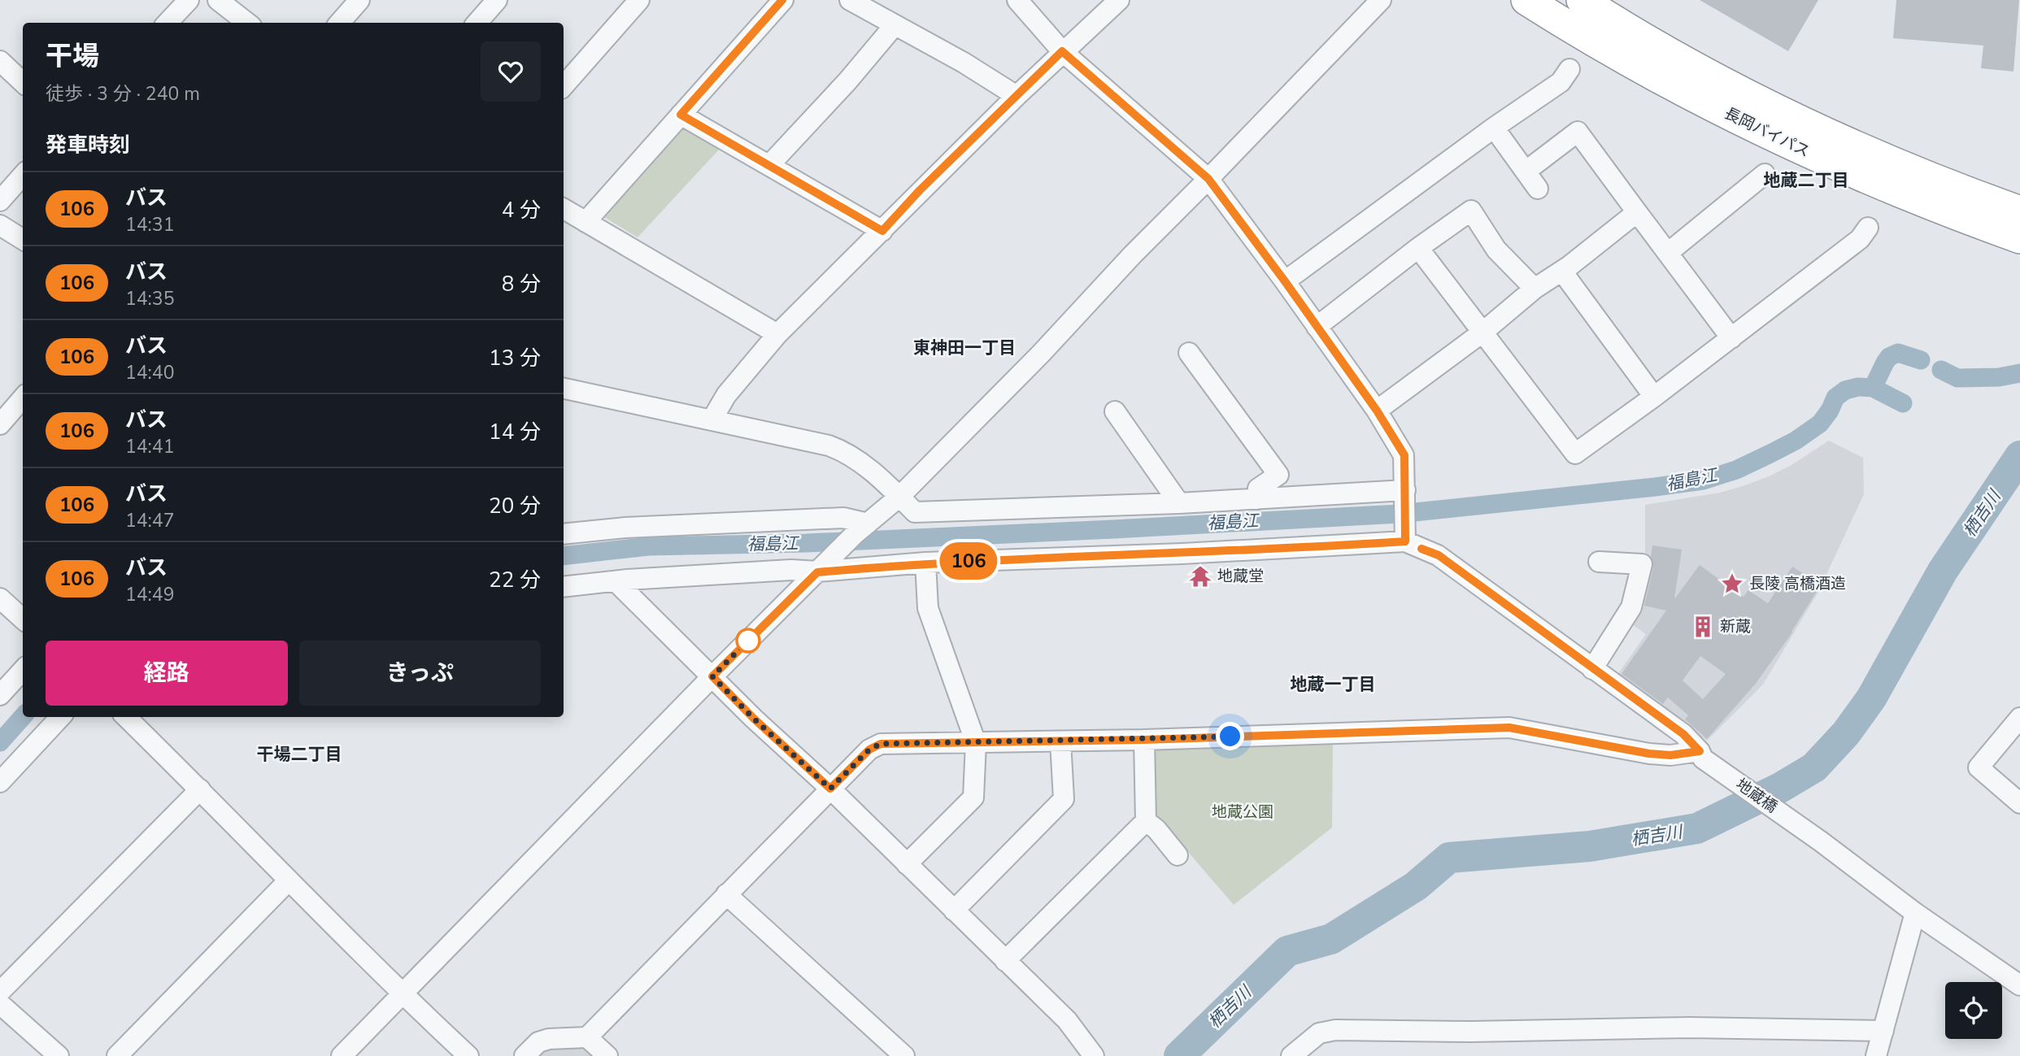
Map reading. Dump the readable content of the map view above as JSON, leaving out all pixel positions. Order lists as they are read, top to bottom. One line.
{"streets":{"highway":["長岡バイパス"],"street":["地蔵橋"]},"districts":["地蔵二丁目","東神田一丁目","地蔵一丁目","干場二丁目"],"water":["福島江","栖吉川"],"parks":["地蔵公園"],"places":{"temple":["地蔵堂"],"place":["長陵 高橋酒造"],"building":["新蔵"]},"lines":["bus line 106"],"page":{"on_map":"106","heading":[["干場","徒歩 · 3 分 · 240 m"],"発車時刻"],"list":[{"mark":"106","name":"バス","note":"14:31","value":"4 分"},{"mark":"106","name":"バス","note":"14:35","value":"8 分"},{"mark":"106","name":"バス","note":"14:40","value":"13 分"},{"mark":"106","name":"バス","note":"14:41","value":"14 分"},{"mark":"106","name":"バス","note":"14:47","value":"20 分"},{"mark":"106","name":"バス","note":"14:49","value":"22 分"}],"buttons":["経路","きっぷ"]}}
